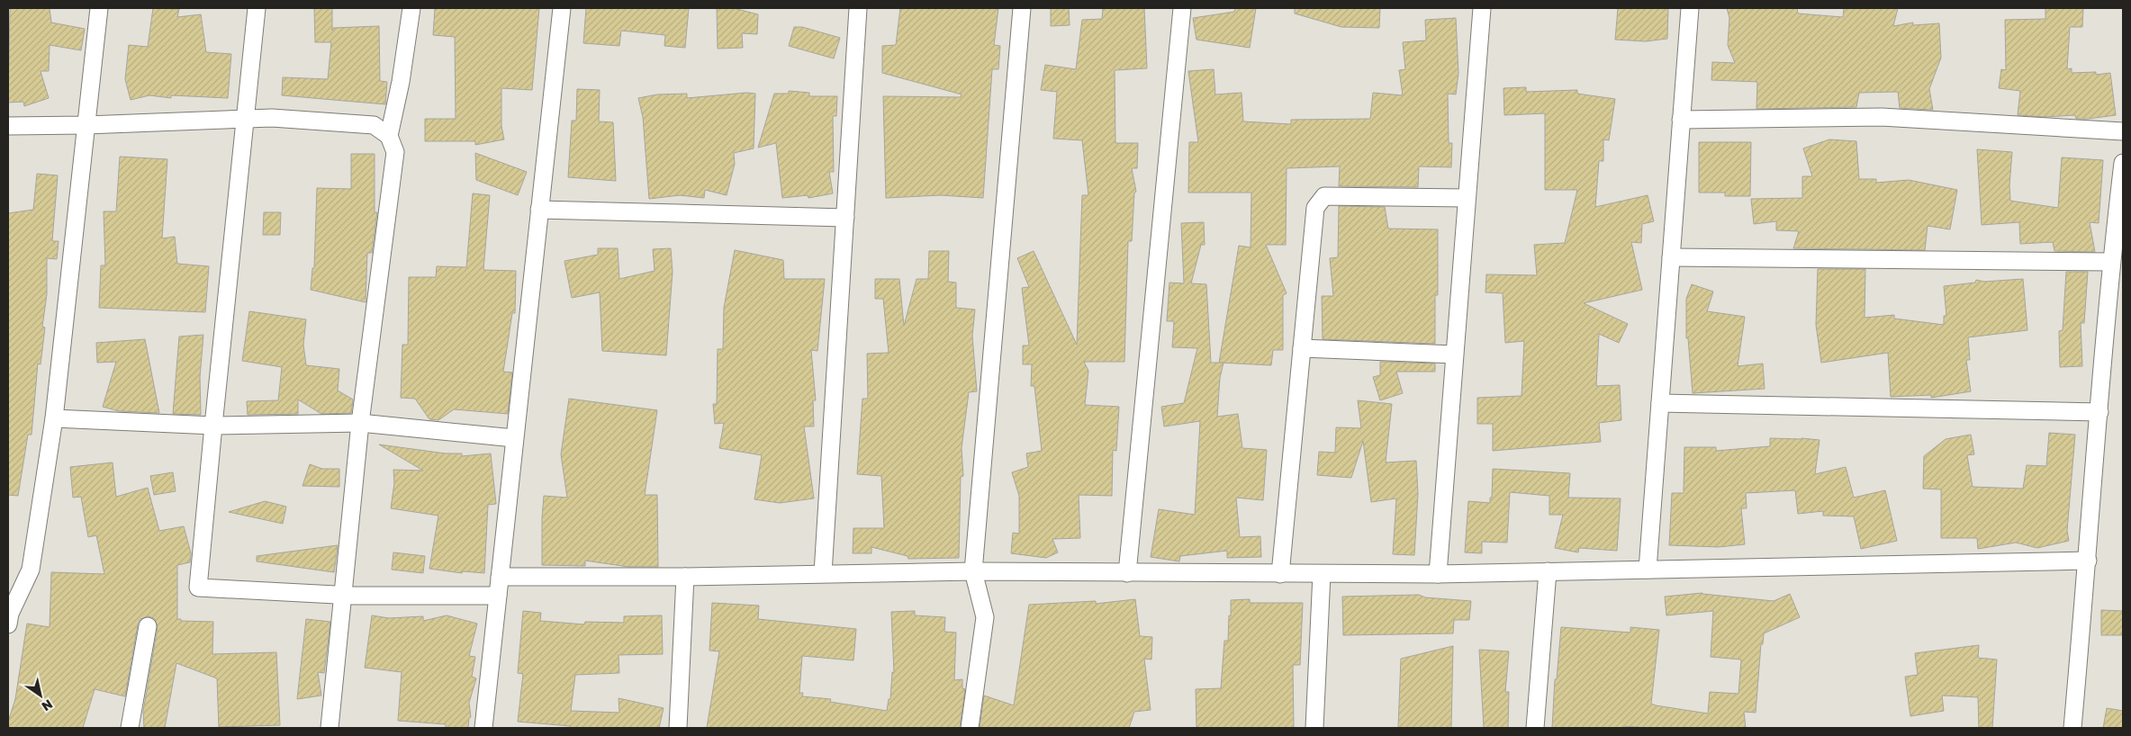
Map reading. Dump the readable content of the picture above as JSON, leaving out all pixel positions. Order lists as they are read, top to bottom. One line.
{"north":"bottom right"}
